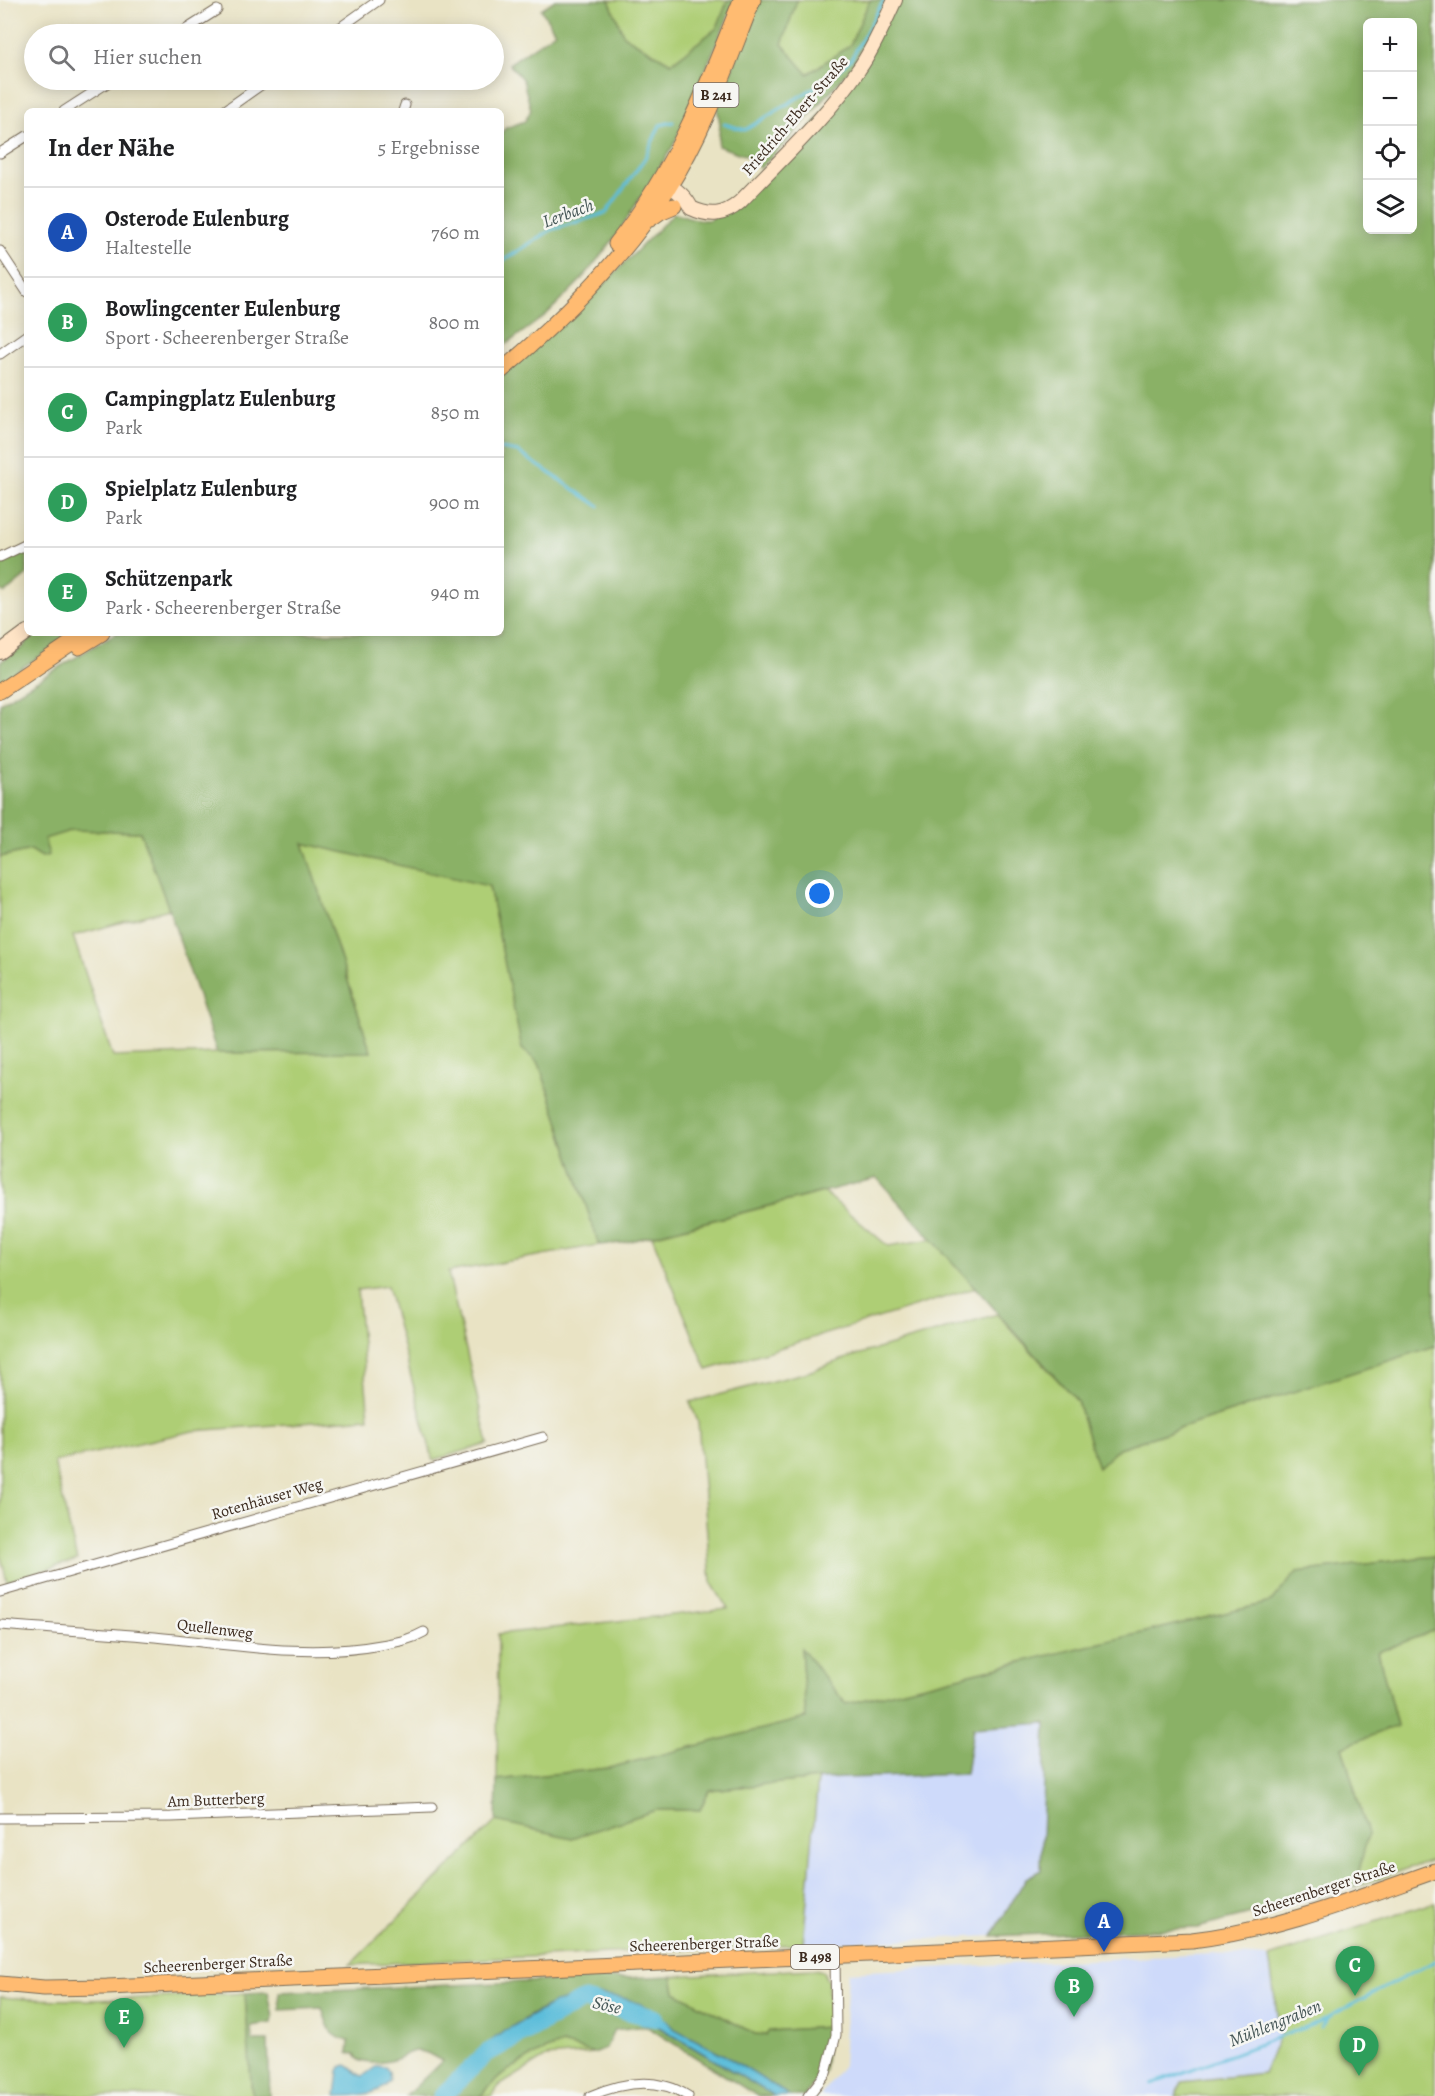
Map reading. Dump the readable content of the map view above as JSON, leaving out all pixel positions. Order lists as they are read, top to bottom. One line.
{"streets":{"main road":["B 241","Scheerenberger Straße","B 498"],"street":["Friedrich-Ebert-Straße","Rotenhäuser Weg","Quellenweg","Am Butterberg"]},"crossings":[["B 241","Friedrich-Ebert-Straße"]],"water":["Lerbach","Söse","Mühlengraben"],"page":{"map_buttons":["+","−"],"search":"Hier suchen","heading":["In der Nähe","5 Ergebnisse"],"list":[{"mark":"A","name":"Osterode Eulenburg","note":"Haltestelle","value":"760 m"},{"mark":"B","name":"Bowlingcenter Eulenburg","note":"Sport · Scheerenberger Straße","value":"800 m"},{"mark":"C","name":"Campingplatz Eulenburg","note":"Park","value":"850 m"},{"mark":"D","name":"Spielplatz Eulenburg","note":"Park","value":"900 m"},{"mark":"E","name":"Schützenpark","note":"Park · Scheerenberger Straße","value":"940 m"}],"pins":["A","C","B","E","D"]}}
